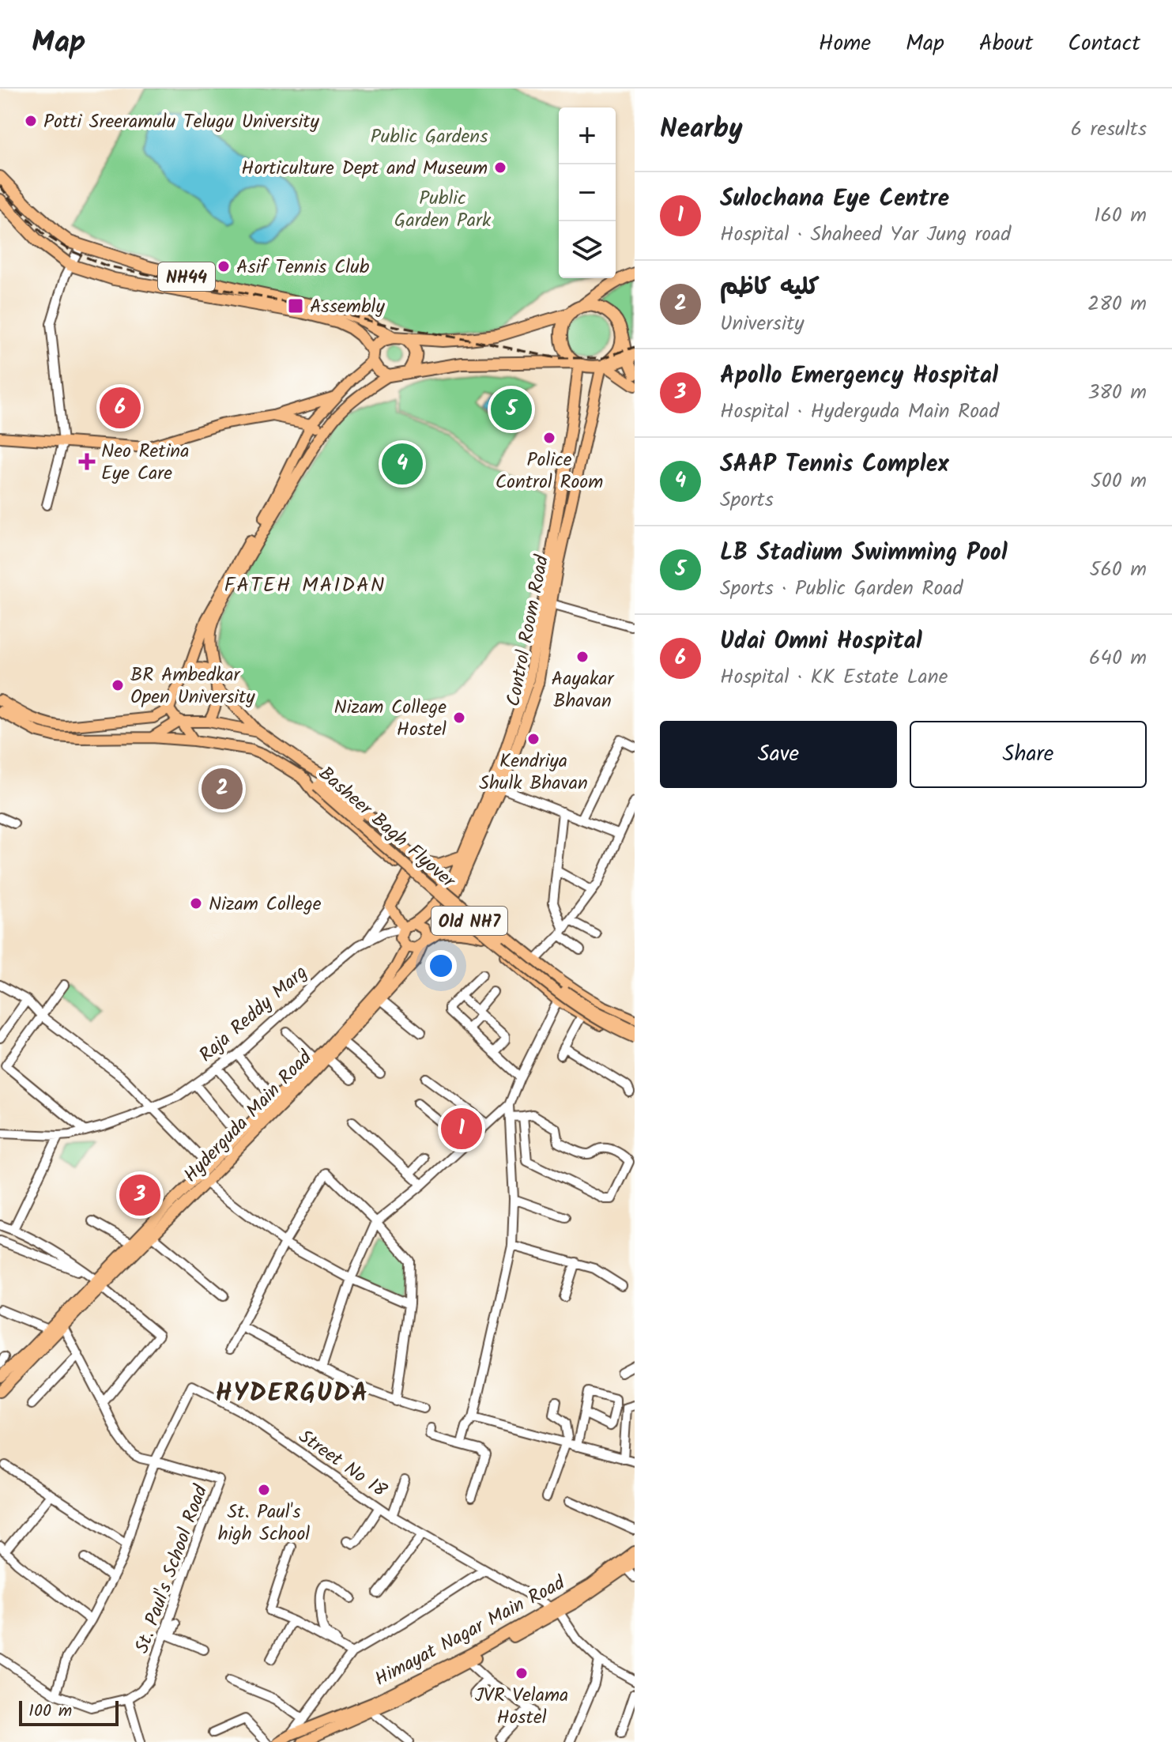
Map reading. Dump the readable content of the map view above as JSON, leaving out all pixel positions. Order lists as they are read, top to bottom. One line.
{"streets":{"highway":["NH44"],"main road":["Control Room Road","Basheer Bagh Flyover","Old NH7","Raja Reddy Marg","Hyderguda Main Road","Himayat Nagar Main Road"],"street":["Street No 18","St. Paul's School Road"]},"crossings":[["NH44","Control Room Road"],["Basheer Bagh Flyover","Old NH7"],["Raja Reddy Marg","Hyderguda Main Road"],["Hyderguda Main Road","St. Paul's School Road"],["Street No 18","St. Paul's School Road"],["Street No 18","Himayat Nagar Main Road"]],"districts":["FATEH MAIDAN","HYDERGUDA"],"parks":["Public Gardens","Public Garden Park"],"places":{"other":["Potti Sreeramulu Telugu University","Horticulture Dept and Museum","Asif Tennis Club","Police Control Room","Aayakar Bhavan","BR Ambedkar Open University","Nizam College Hostel","Kendriya Shulk Bhavan","Nizam College","St. Paul's high School","JVR Velama Hostel"],"transit":["Assembly"],"health":["Neo Retina Eye Care"]},"scale_bar":"100 m","page":{"header":"Map","nav":["Home","Map","About","Contact"],"heading":["Nearby","6 results"],"map_buttons":["+","−"],"list":[{"mark":"1","name":"Sulochana Eye Centre","note":"Hospital · Shaheed Yar Jung road","value":"160 m"},{"mark":"2","name":"كليه كاظم","note":"University","value":"280 m"},{"mark":"3","name":"Apollo Emergency Hospital","note":"Hospital · Hyderguda Main Road","value":"380 m"},{"mark":"4","name":"SAAP Tennis Complex","note":"Sports","value":"500 m"},{"mark":"5","name":"LB Stadium Swimming Pool","note":"Sports · Public Garden Road","value":"560 m"},{"mark":"6","name":"Udai Omni Hospital","note":"Hospital · KK Estate Lane","value":"640 m"}],"pins":["6","5","4","2","1","3"],"buttons":["Save","Share"],"scale":"100 m"}}
